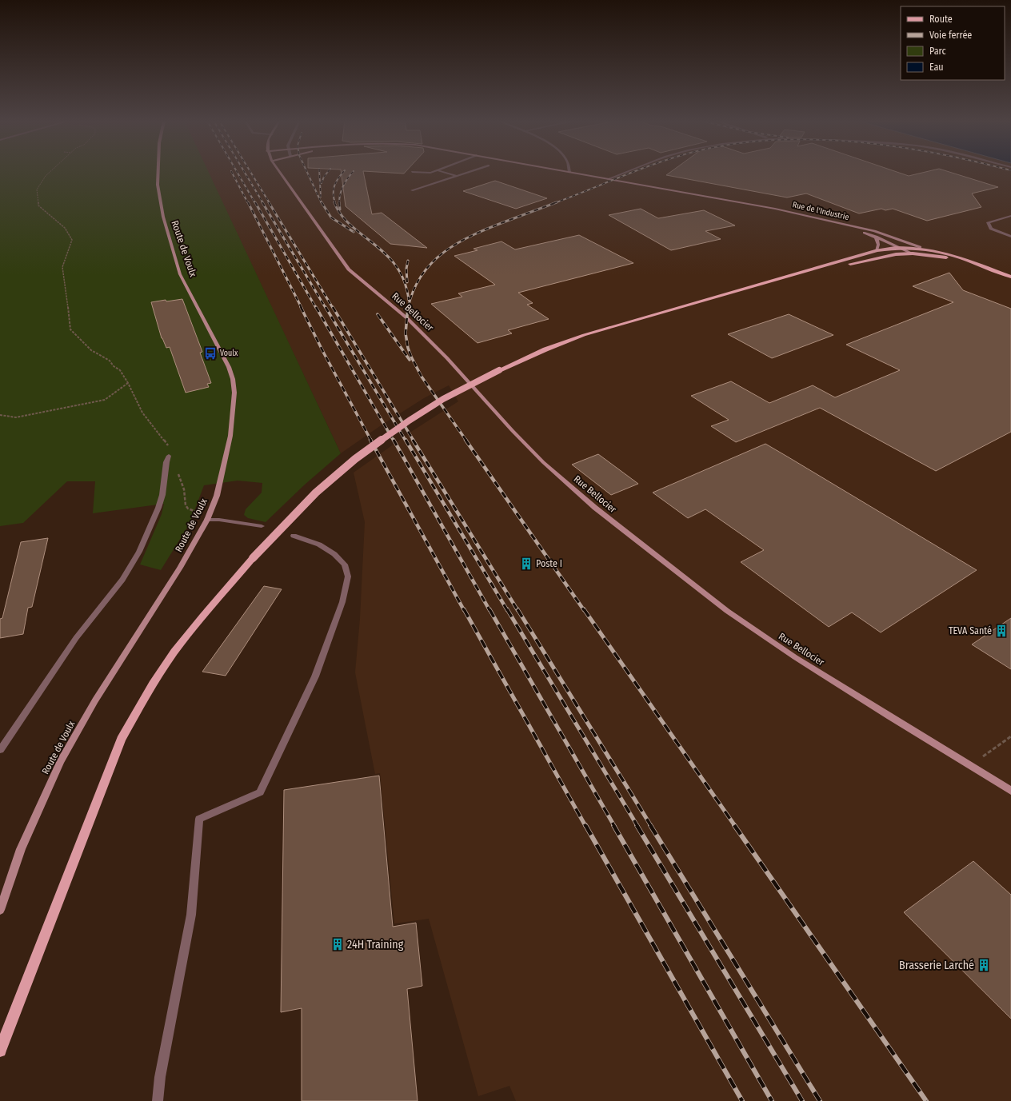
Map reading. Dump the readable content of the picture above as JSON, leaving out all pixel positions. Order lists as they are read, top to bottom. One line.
{"streets":{"main road":["Rue de l'Industrie","Route de Voulx","Rue Bellocier"]},"places":{"bus stop":["Voulx"],"building":["Poste I","TEVA Santé","24H Training","Brasserie Larché"]},"legend":["Route","Voie ferrée","Parc","Eau"]}
